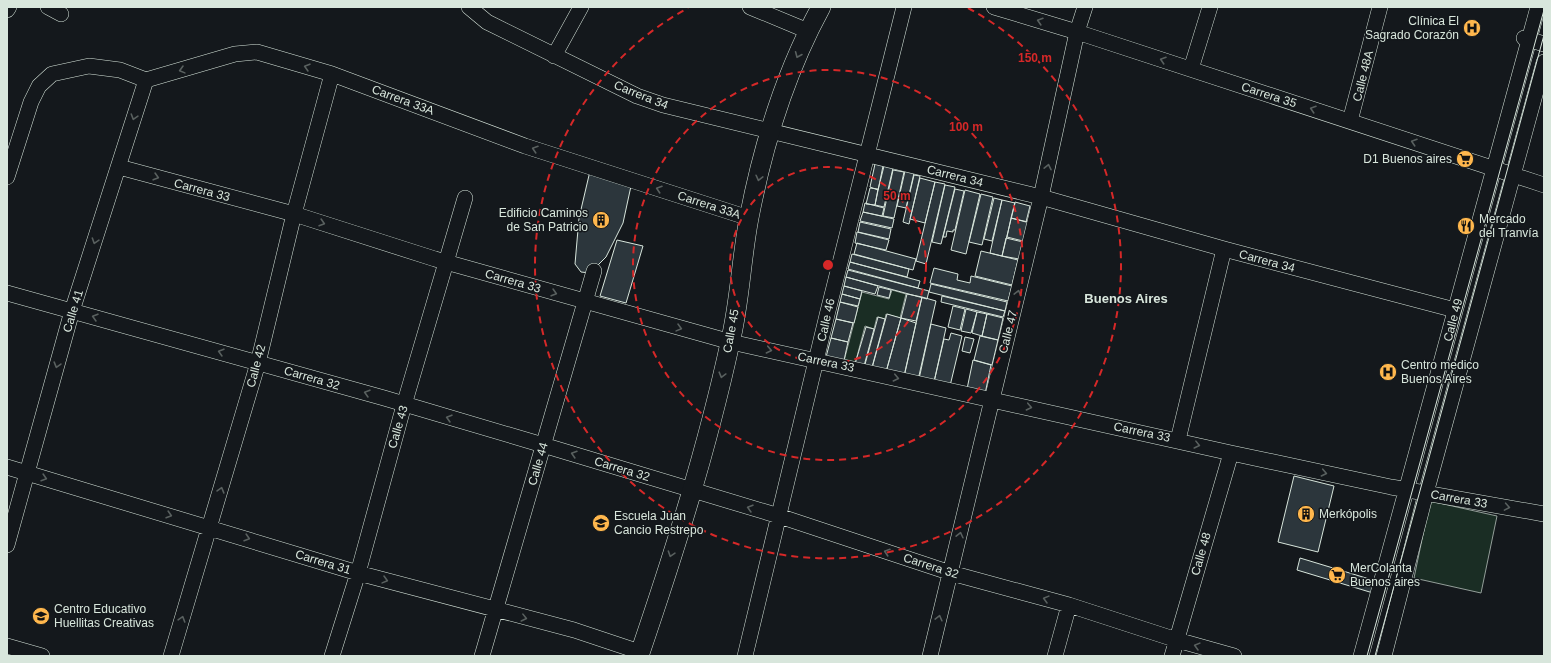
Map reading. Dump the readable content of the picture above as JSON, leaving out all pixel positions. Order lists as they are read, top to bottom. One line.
{"streets":{"main road":["Calle 45"],"street":["Calle 48A","Carrera 34","Carrera 35","Carrera 33A","Carrera 33","Calle 41","Calle 46","Calle 49","Calle 47","Calle 42","Carrera 32","Calle 43","Calle 44","Calle 48","Carrera 31"]},"crossings":[["Calle 48A","Carrera 35"],["Carrera 34","Calle 46"],["Carrera 34","Calle 49"],["Carrera 34","Calle 45"],["Carrera 34","Calle 47"],["Carrera 35","Calle 49"],["Carrera 35","Calle 47"],["Carrera 33A","Calle 41"],["Carrera 33A","Calle 45"],["Carrera 33A","Calle 42"],["Carrera 33","Calle 41"],["Carrera 33","Calle 46"],["Carrera 33","Calle 49"],["Carrera 33","Calle 45"],["Carrera 33","Calle 47"],["Carrera 33","Calle 42"],["Carrera 33","Calle 43"],["Carrera 33","Calle 44"],["Carrera 33","Calle 48"],["Calle 41","Carrera 32"],["Calle 41","Carrera 31"],["Calle 46","Carrera 32"],["Calle 45","Carrera 32"],["Calle 45","Carrera 31"],["Calle 47","Carrera 32"],["Calle 42","Carrera 32"],["Calle 42","Carrera 31"],["Carrera 32","Calle 43"],["Carrera 32","Calle 44"],["Carrera 32","Calle 48"],["Calle 43","Carrera 31"],["Calle 44","Carrera 31"]],"one_way":["Carrera 35","Carrera 33A","Carrera 33","Calle 41","Calle 45","Calle 47","Calle 42","Carrera 32","Carrera 31"],"districts":["Buenos Aires"],"places":{"hospital":["Clínica El Sagrado Corazón","Centro medico Buenos Aires"],"supermarket":["D1 Buenos aires","MerColanta Buenos aires"],"building":["Edificio Caminos de San Patricio","Merkópolis"],"restaurant":["Mercado del Tranvía"],"school or university":["Escuela Juan Cancio Restrepo","Centro Educativo Huellitas Creativas"]},"rings":["150 m","100 m","50 m"]}
